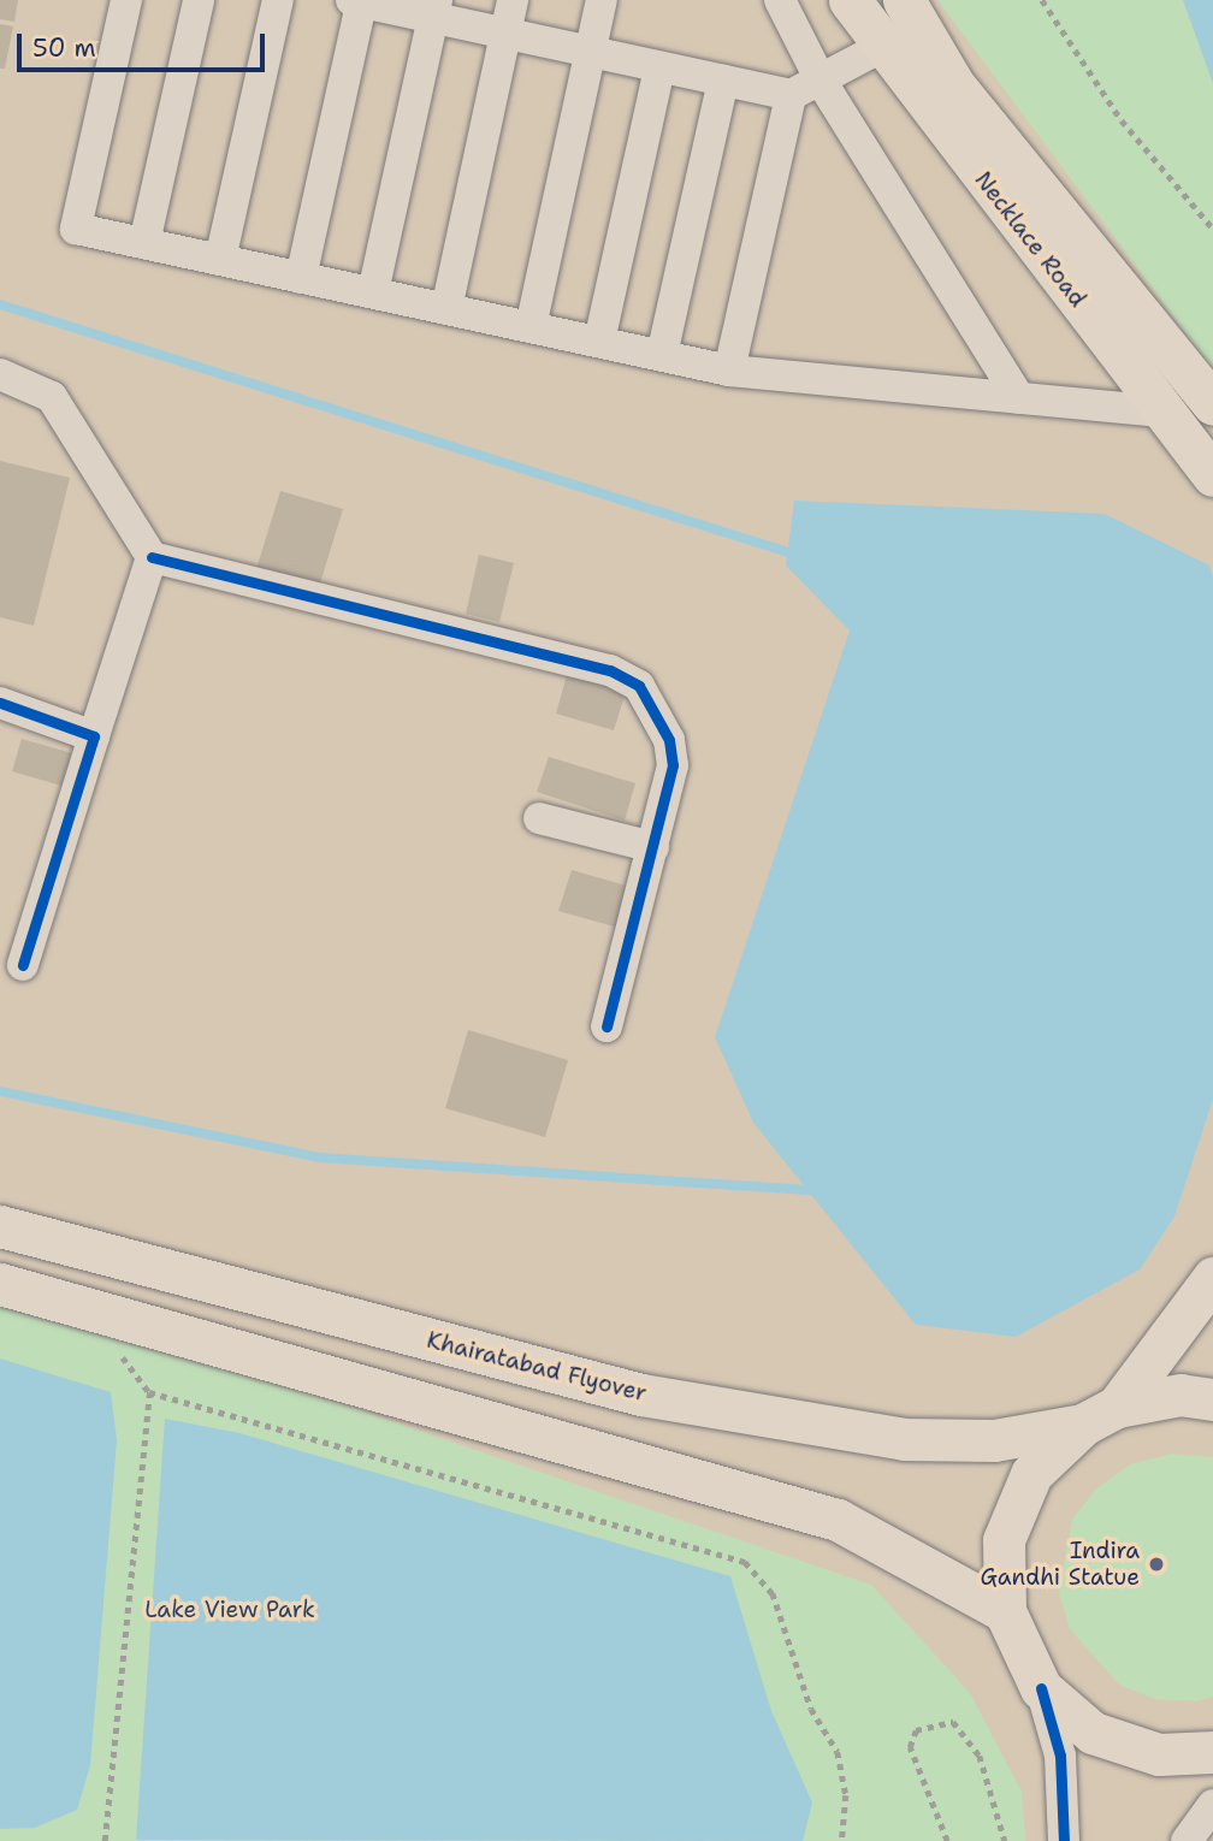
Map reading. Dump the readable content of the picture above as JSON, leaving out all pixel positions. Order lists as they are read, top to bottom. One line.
{"streets":{"main road":["Necklace Road","Khairatabad Flyover"]},"parks":["Lake View Park"],"places":["Indira Gandhi Statue"],"scale_bar":"50 m"}
